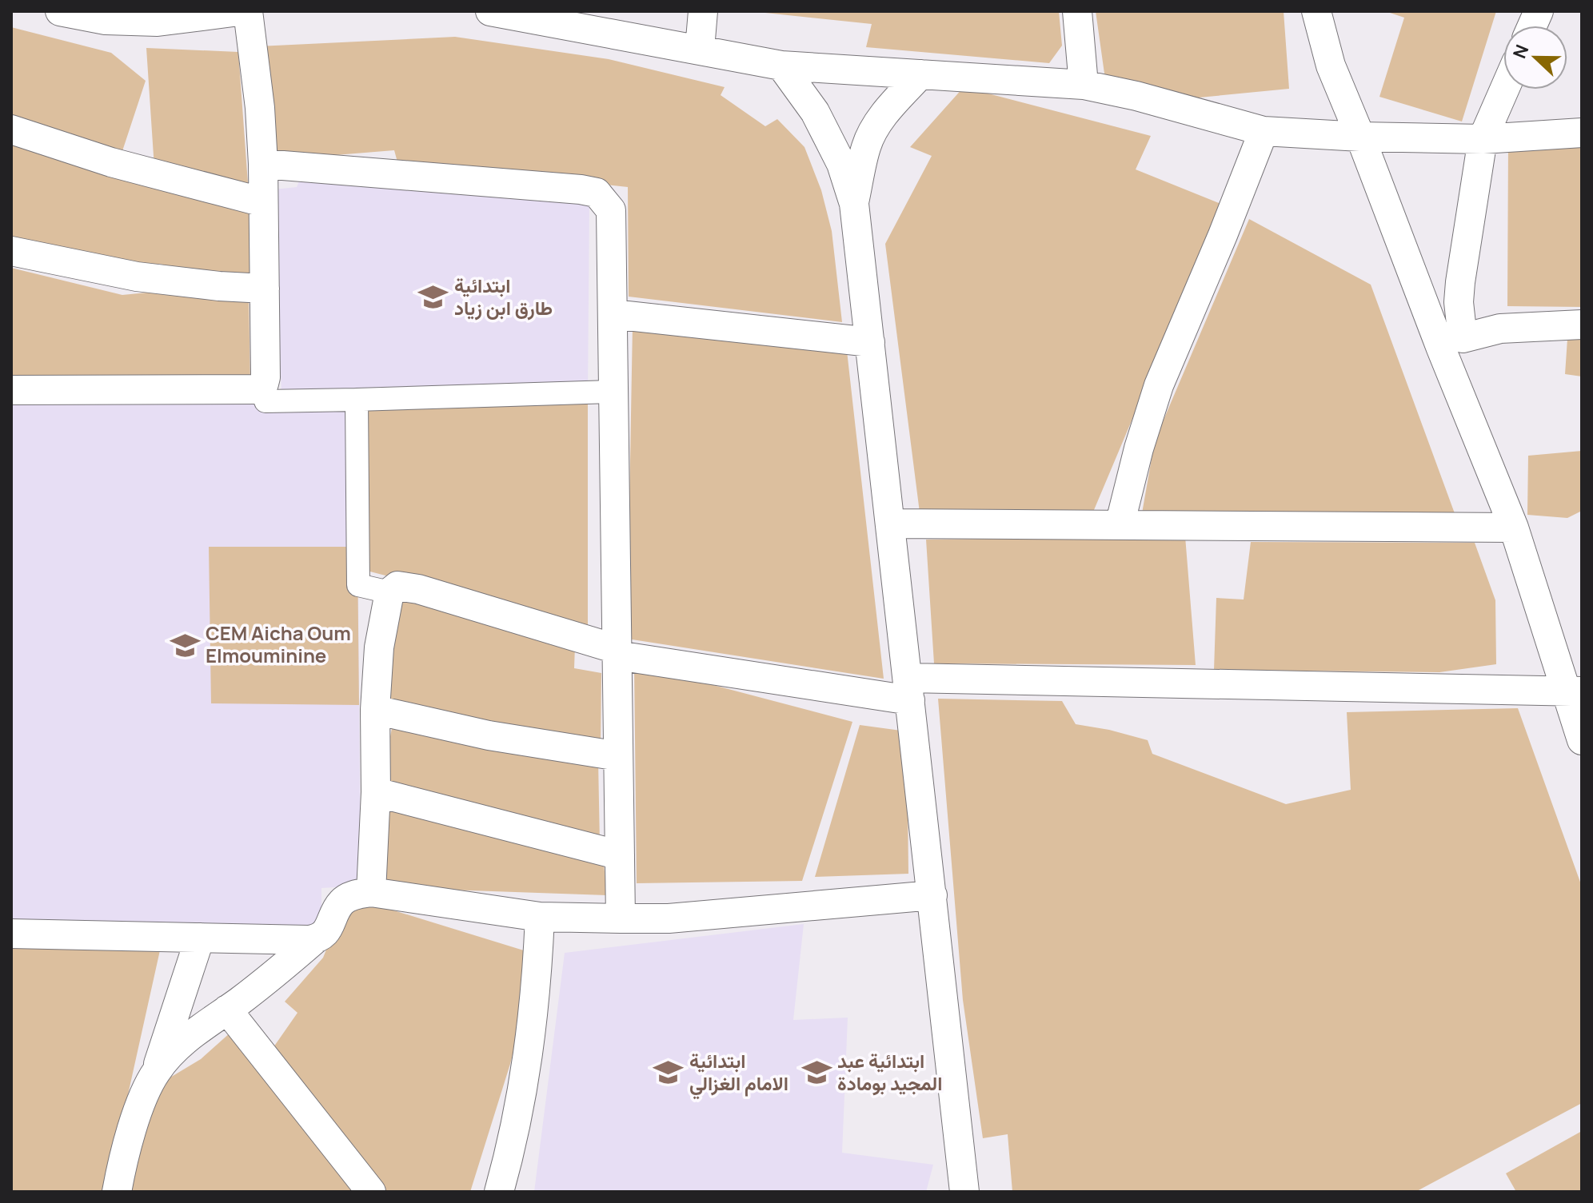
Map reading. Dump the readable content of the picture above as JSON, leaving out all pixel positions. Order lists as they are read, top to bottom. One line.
{"places":{"school or university":["ابتدائية طارق ابن زياد","CEM Aicha Oum Elmouminine","ابتدائية الامام الغزالي","ابتدائية عبد المجيد بومادة"]},"north":"left"}
